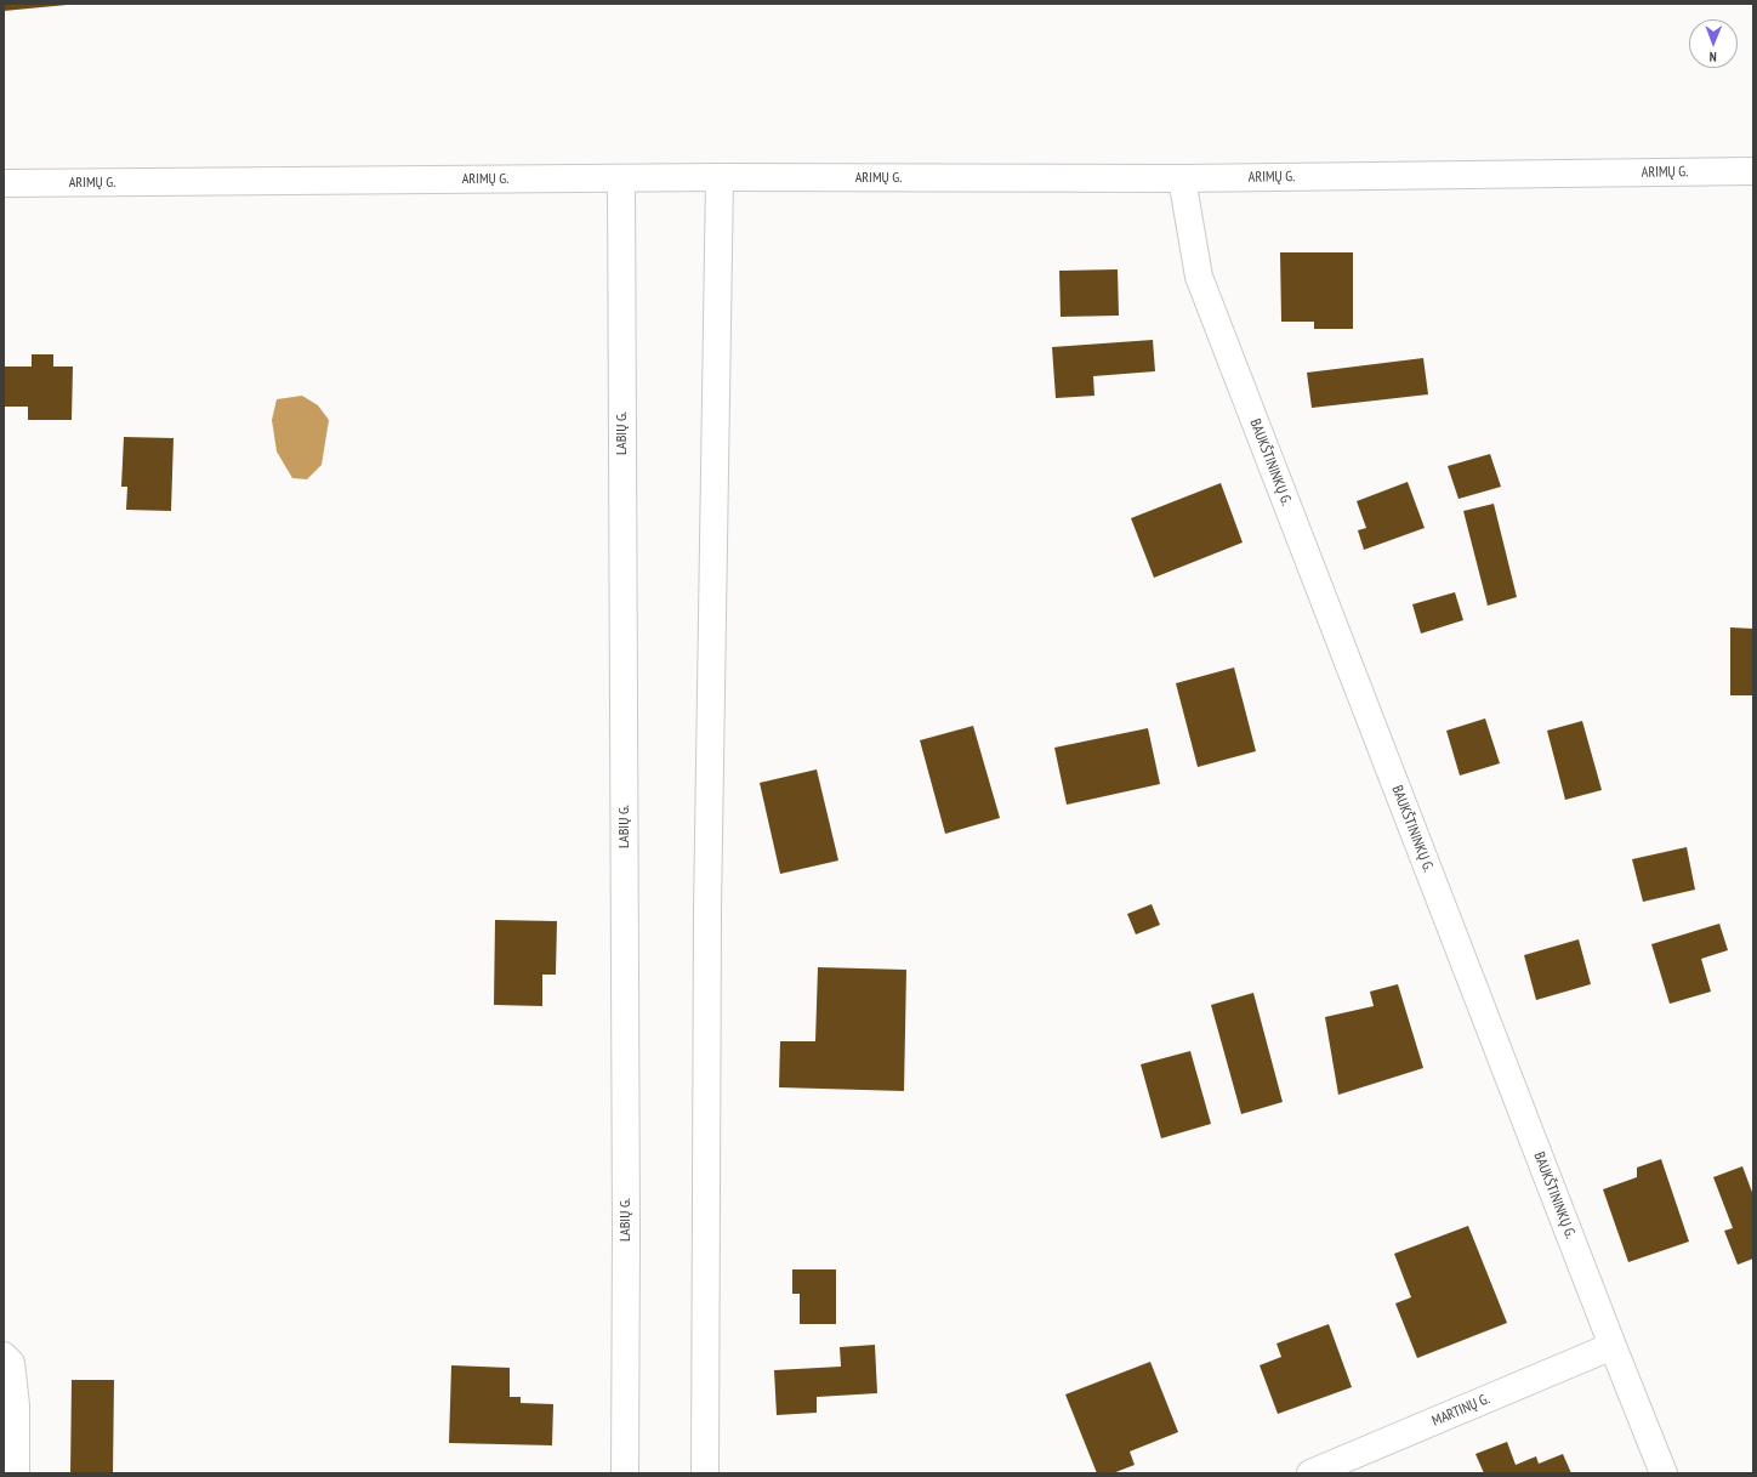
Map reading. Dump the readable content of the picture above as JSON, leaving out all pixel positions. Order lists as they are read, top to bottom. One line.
{"streets":{"street":["ARIMŲ G.","LABIŲ G.","BAUKŠTININKŲ G.","MARTINŲ G."]},"crossings":[["ARIMŲ G.","LABIŲ G."],["ARIMŲ G.","BAUKŠTININKŲ G."],["BAUKŠTININKŲ G.","MARTINŲ G."]],"north":"bottom"}
